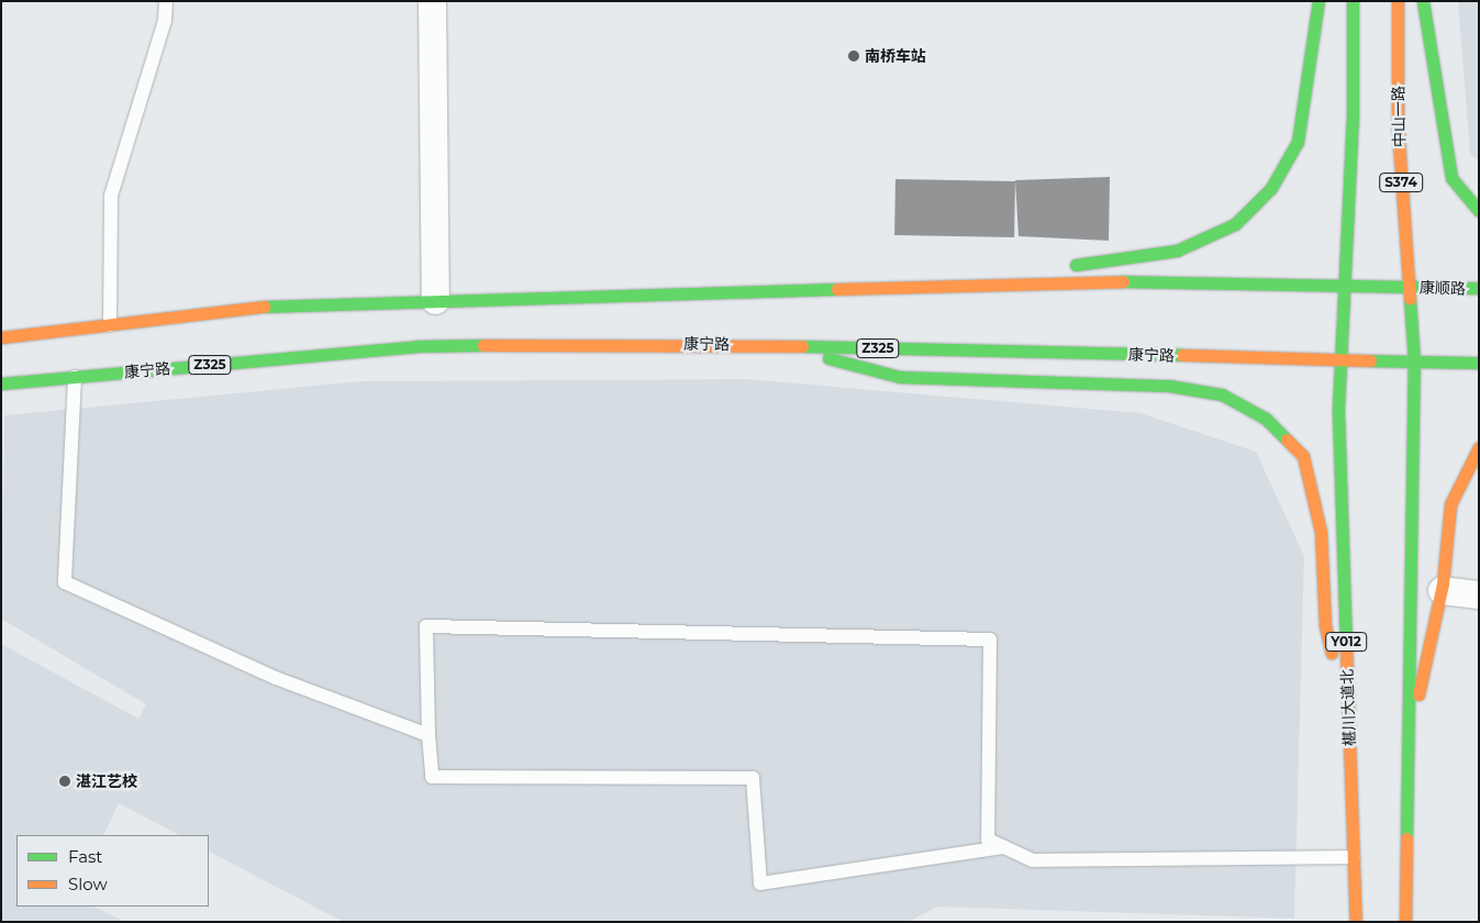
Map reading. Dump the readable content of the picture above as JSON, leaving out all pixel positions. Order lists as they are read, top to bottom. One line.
{"streets":{"main road":["中山一路","S374","康顺路","康宁路","Z325","Y012","椹川大道北"]},"crossings":[["中山一路","康顺路"],["中山一路","康宁路"],["康宁路","椹川大道北"]],"places":["南桥车站","湛江艺校"],"legend":["Fast","Slow"]}
